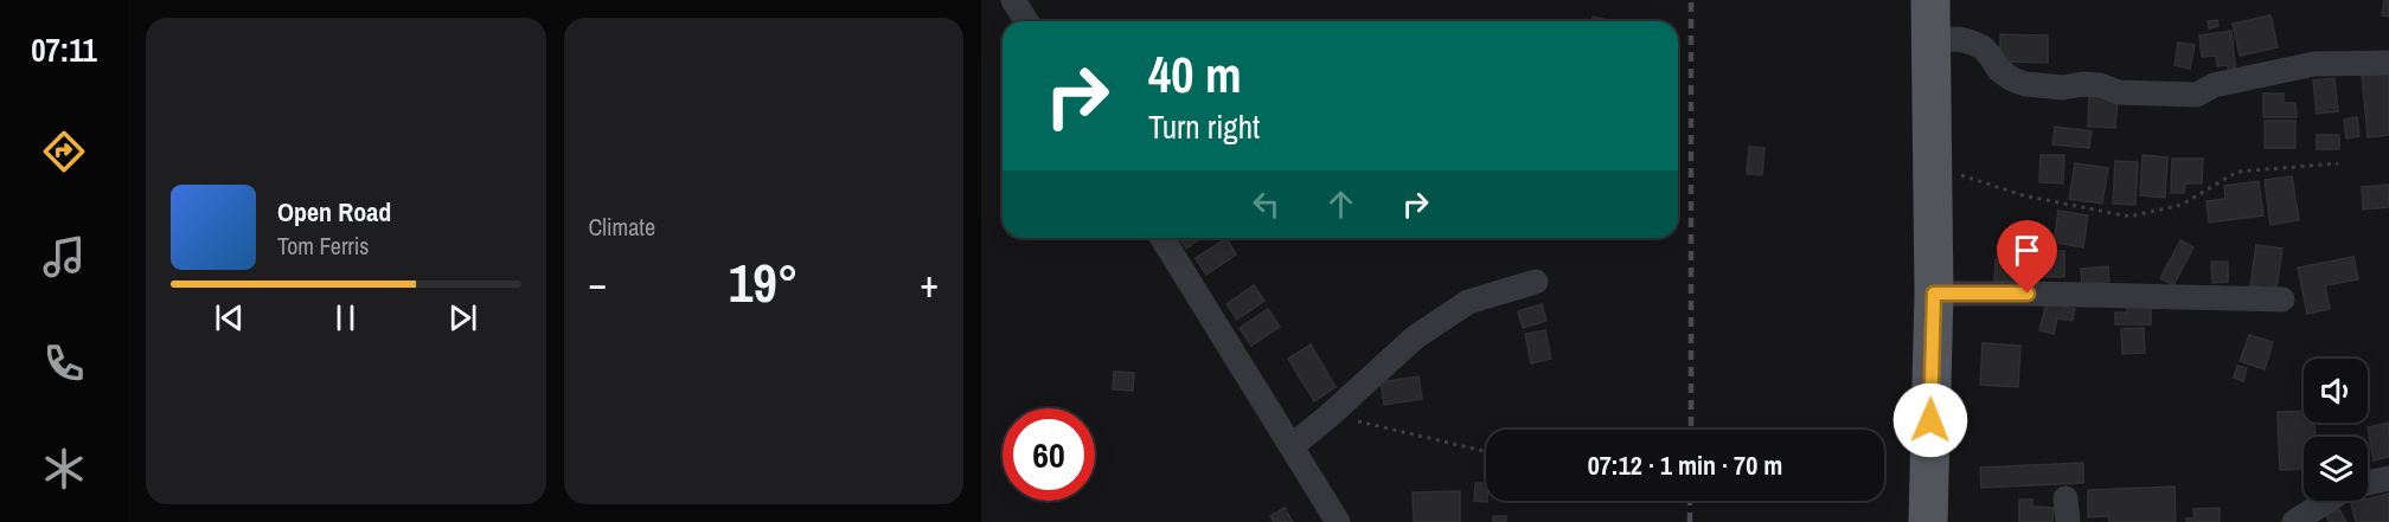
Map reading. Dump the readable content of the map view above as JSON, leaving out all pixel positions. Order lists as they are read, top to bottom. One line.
{"page":{"tabs":"07:11","tile":"Climate","turn":["40 m","Turn right"],"song":["Open Road","Tom Ferris"],"heat":["−","19°","+"],"limit":"60","trip":"07:12 · 1 min · 70 m"}}
